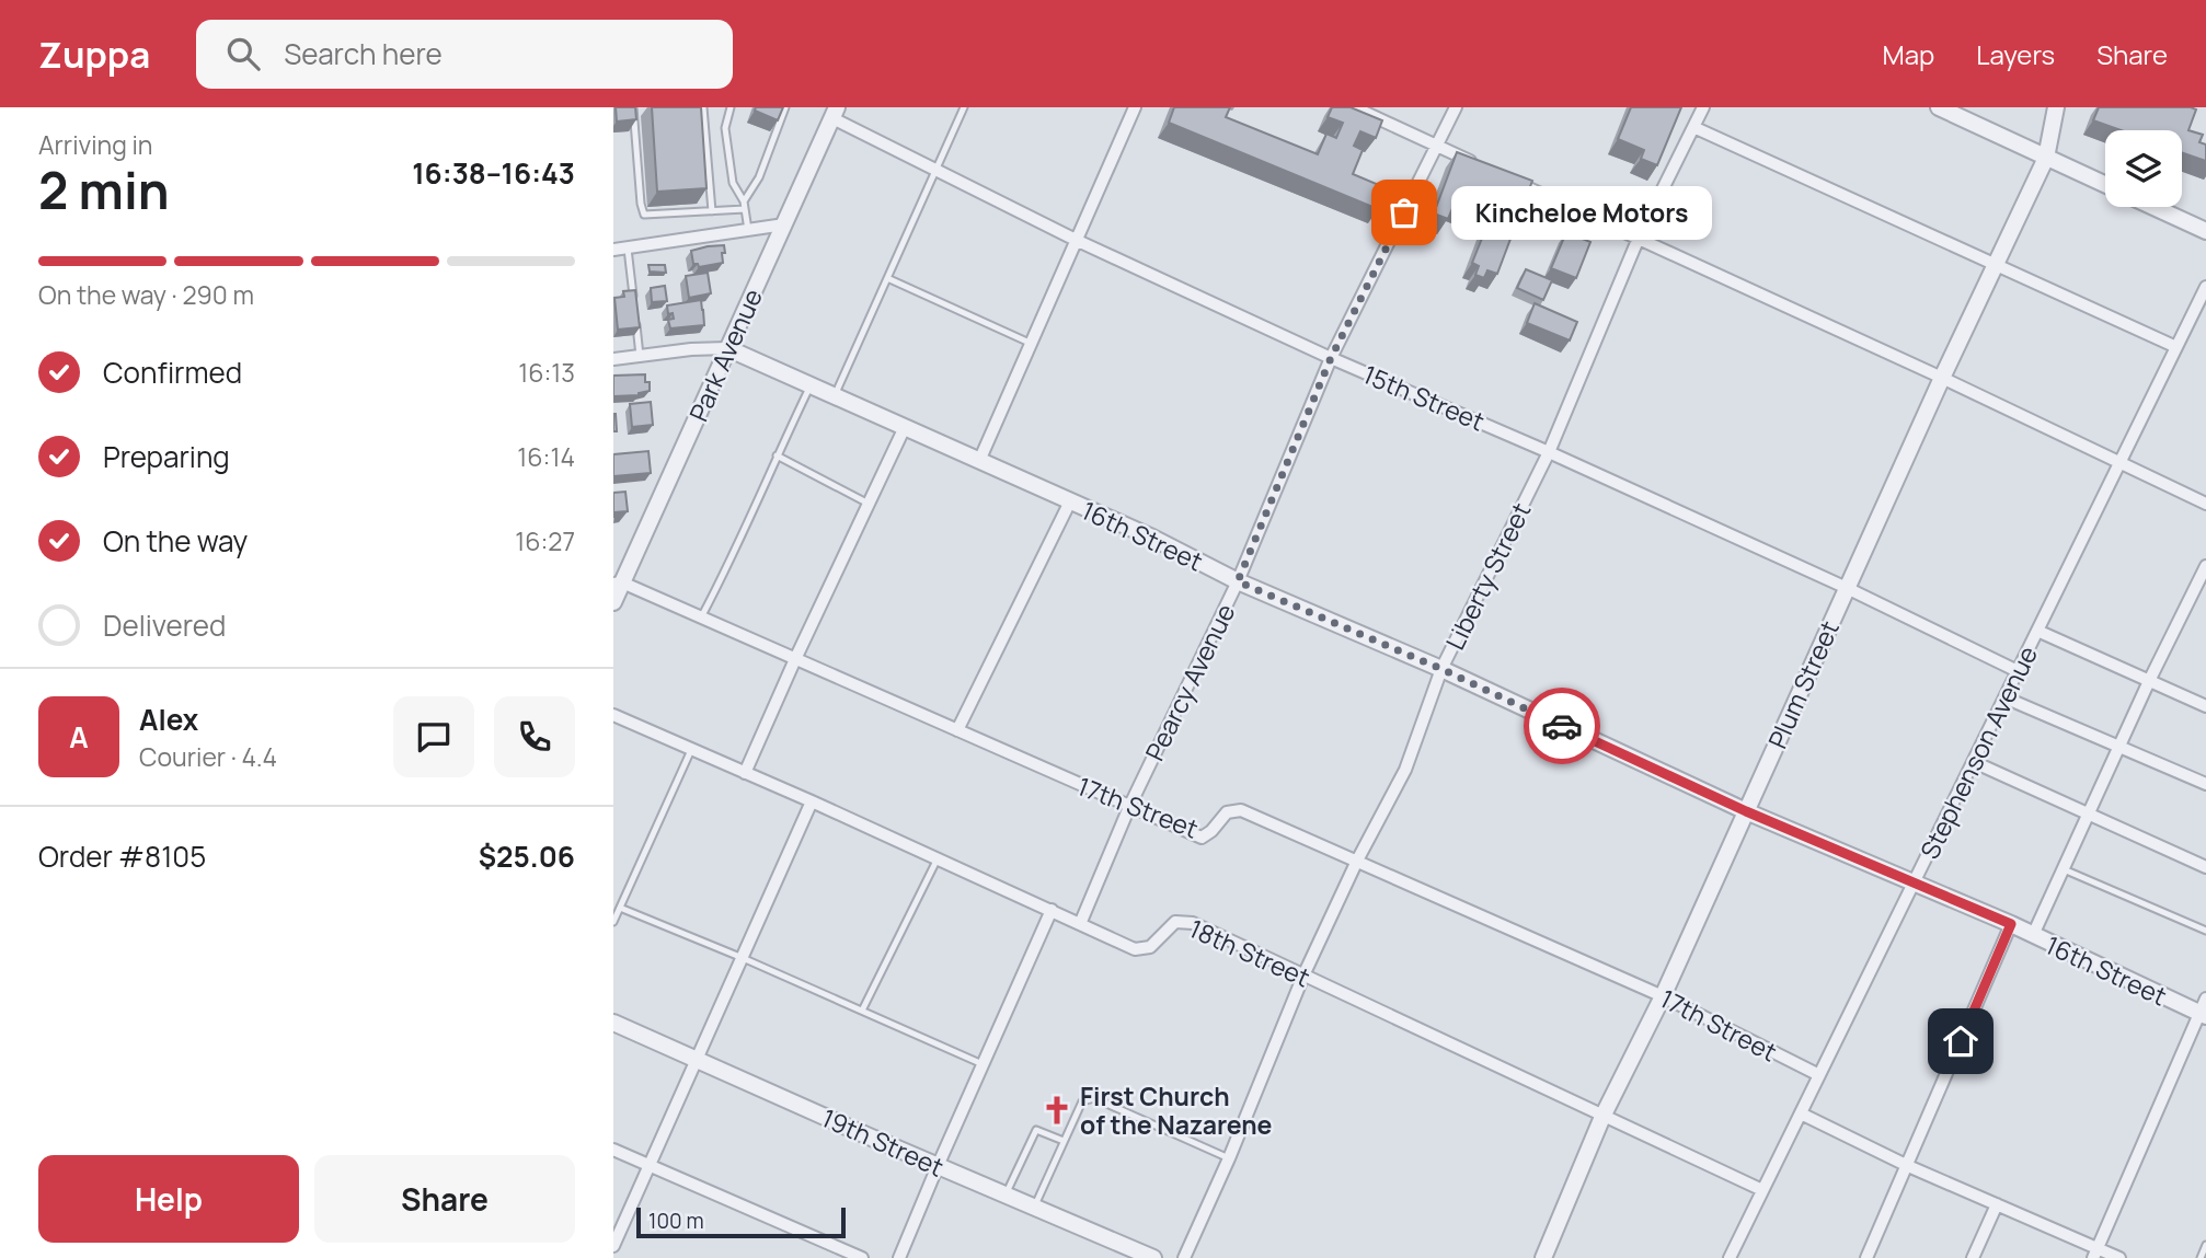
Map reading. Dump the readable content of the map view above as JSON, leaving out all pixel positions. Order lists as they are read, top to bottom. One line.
{"streets":{"street":["Park Avenue","15th Street","16th Street","Liberty Street","Pearcy Avenue","Plum Street","Stephenson Avenue","17th Street","18th Street","19th Street"]},"crossings":[["Park Avenue","15th Street"],["Park Avenue","16th Street"],["Park Avenue","17th Street"],["15th Street","Liberty Street"],["15th Street","Pearcy Avenue"],["15th Street","Plum Street"],["15th Street","Stephenson Avenue"],["16th Street","Liberty Street"],["16th Street","Pearcy Avenue"],["16th Street","Plum Street"],["16th Street","Stephenson Avenue"],["Liberty Street","17th Street"],["Liberty Street","18th Street"],["Pearcy Avenue","17th Street"],["Pearcy Avenue","18th Street"],["Plum Street","17th Street"],["Plum Street","18th Street"],["Stephenson Avenue","17th Street"],["Stephenson Avenue","18th Street"]],"places":{"other":["Kincheloe Motors"],"church":["First Church of the Nazarene"]},"scale_bar":"100 m","page":{"header":"Zuppa","search":"Search here","nav":["Map","Layers","Share"],"heading":["2 min","Arriving in","16:38–16:43"],"panel":["Alex","Courier · 4.4","Order #8105","$25.06"],"bubble":"Kincheloe Motors","bar":"On the way · 290 m","list":[["Confirmed","16:13"],["Preparing","16:14"],["On the way","16:27"],"Delivered"],"round":"A","buttons":["Help","Share"],"scale":"100 m"}}
